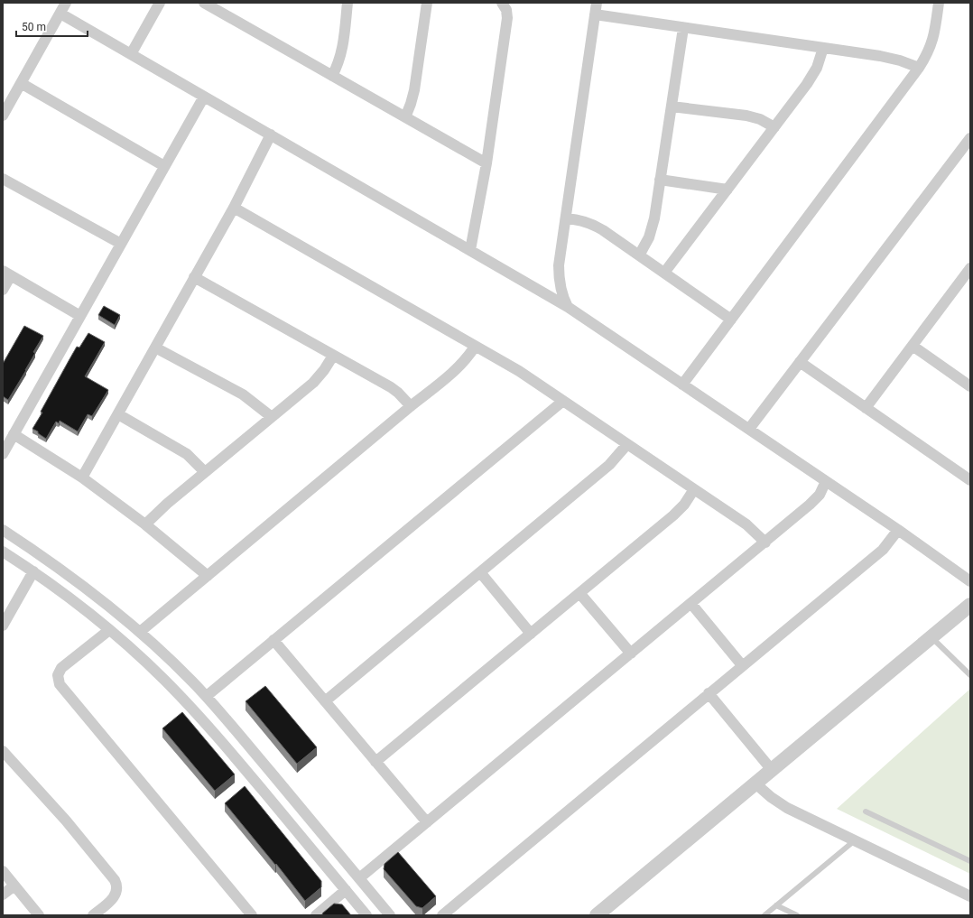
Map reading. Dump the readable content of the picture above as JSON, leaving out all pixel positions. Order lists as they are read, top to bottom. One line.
{"scale_bar":"50 m"}
